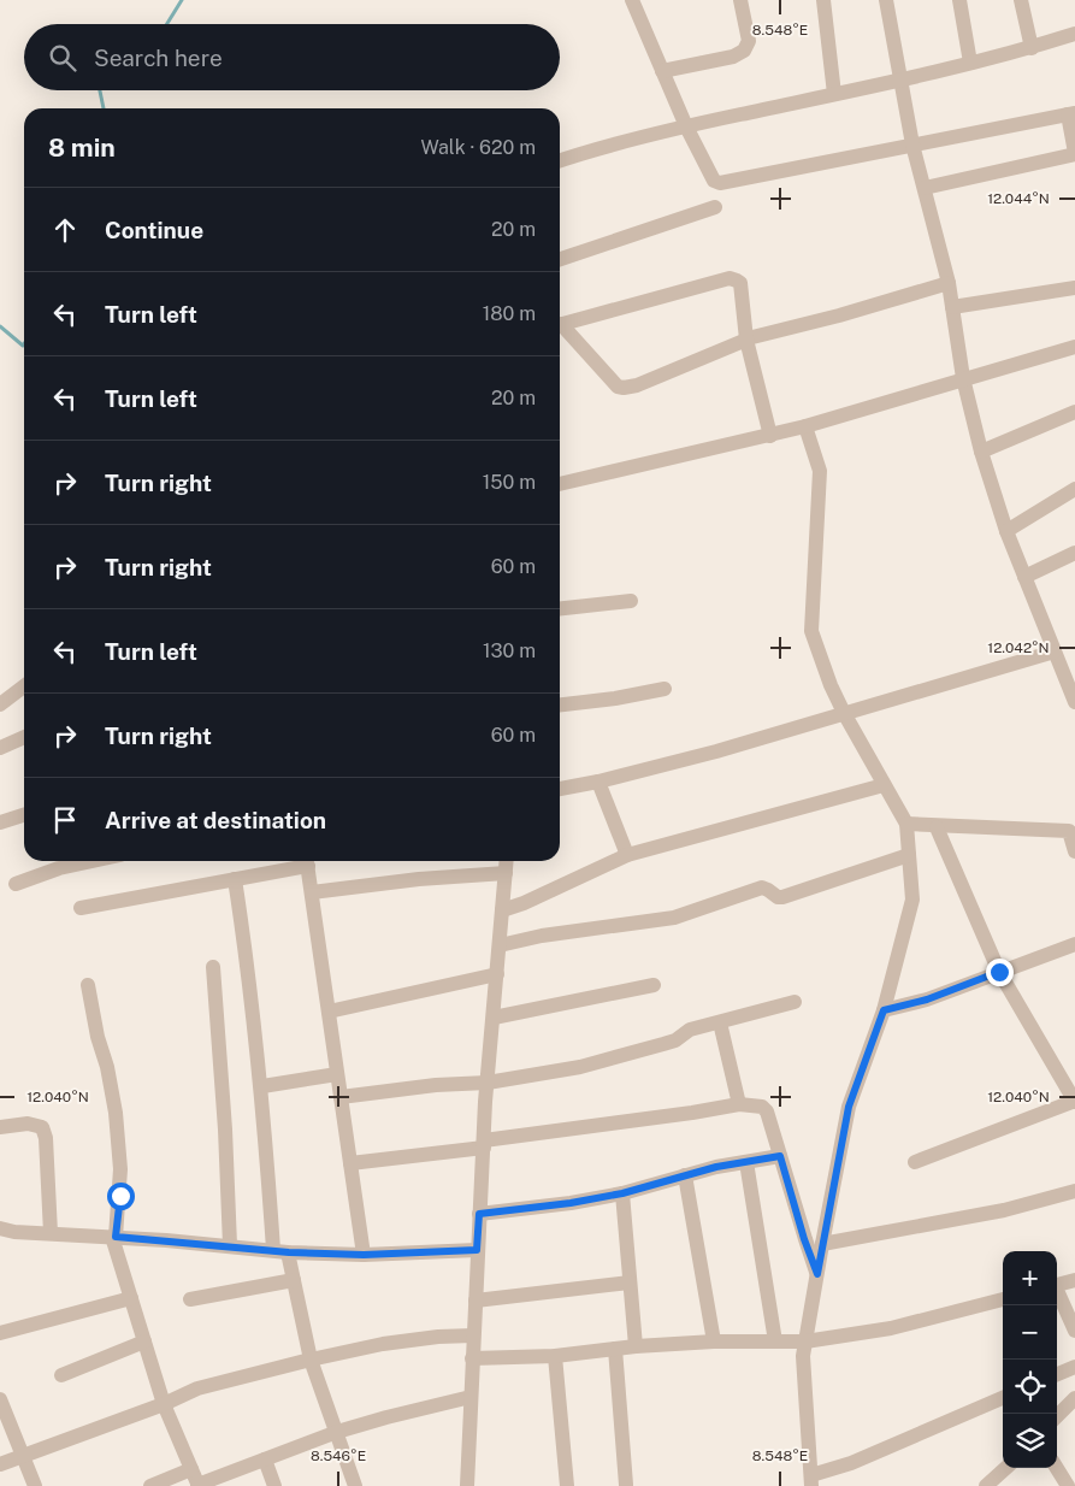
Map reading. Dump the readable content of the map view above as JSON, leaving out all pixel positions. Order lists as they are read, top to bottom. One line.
{"page":{"search":"Search here","heading":["8 min","Walk · 620 m"],"list":[["Continue","20 m"],["Turn left","180 m"],["Turn left","20 m"],["Turn right","150 m"],["Turn right","60 m"],["Turn left","130 m"],["Turn right","60 m"],"Arrive at destination"],"map_buttons":["+","−"]},"coordinates":["8.548°E","12.044°N","12.042°N","12.040°N","8.546°E"]}
